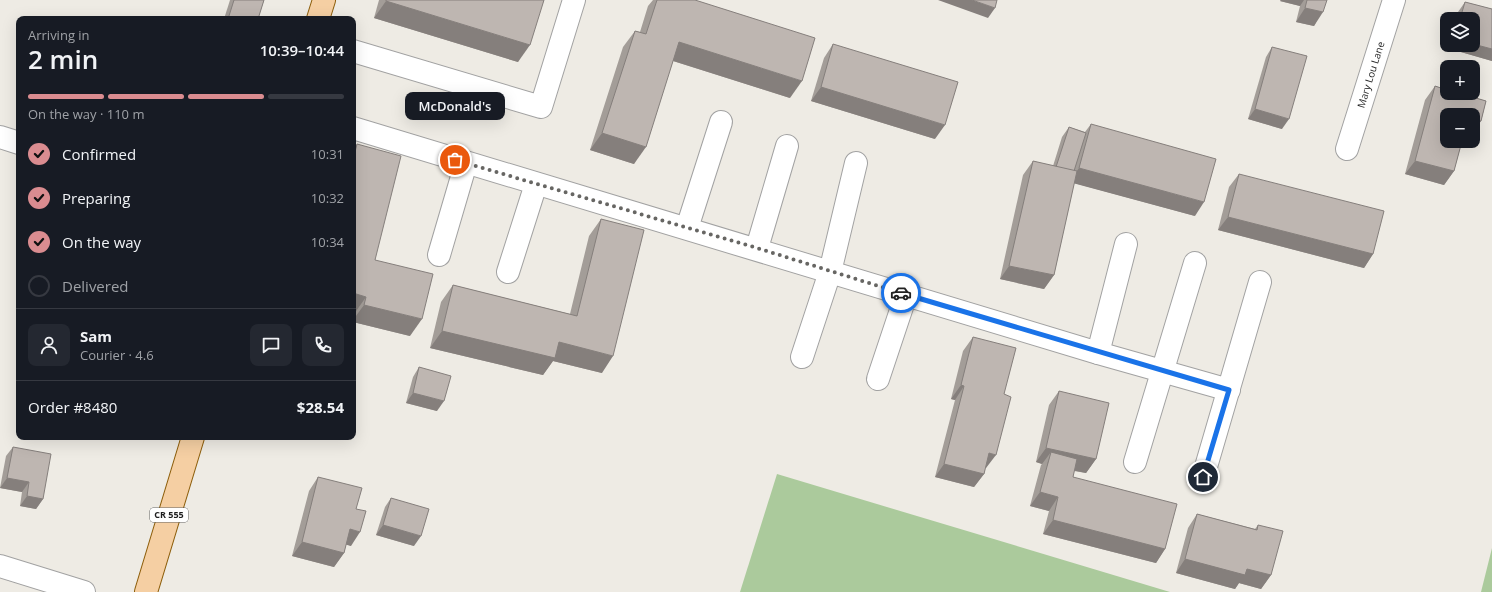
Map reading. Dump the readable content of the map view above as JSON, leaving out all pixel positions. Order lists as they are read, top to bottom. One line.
{"streets":{"main road":["CR 555"],"street":["Mary Lou Lane"]},"places":["McDonald's"],"page":{"map_buttons":["+","−"],"heading":["2 min","Arriving in","10:39–10:44"],"panel":["Sam","Courier · 4.6","Order #8480","$28.54"],"bar":"On the way · 110 m","bubble":"McDonald's","list":[["Confirmed","10:31"],["Preparing","10:32"],["On the way","10:34"],"Delivered"]}}
